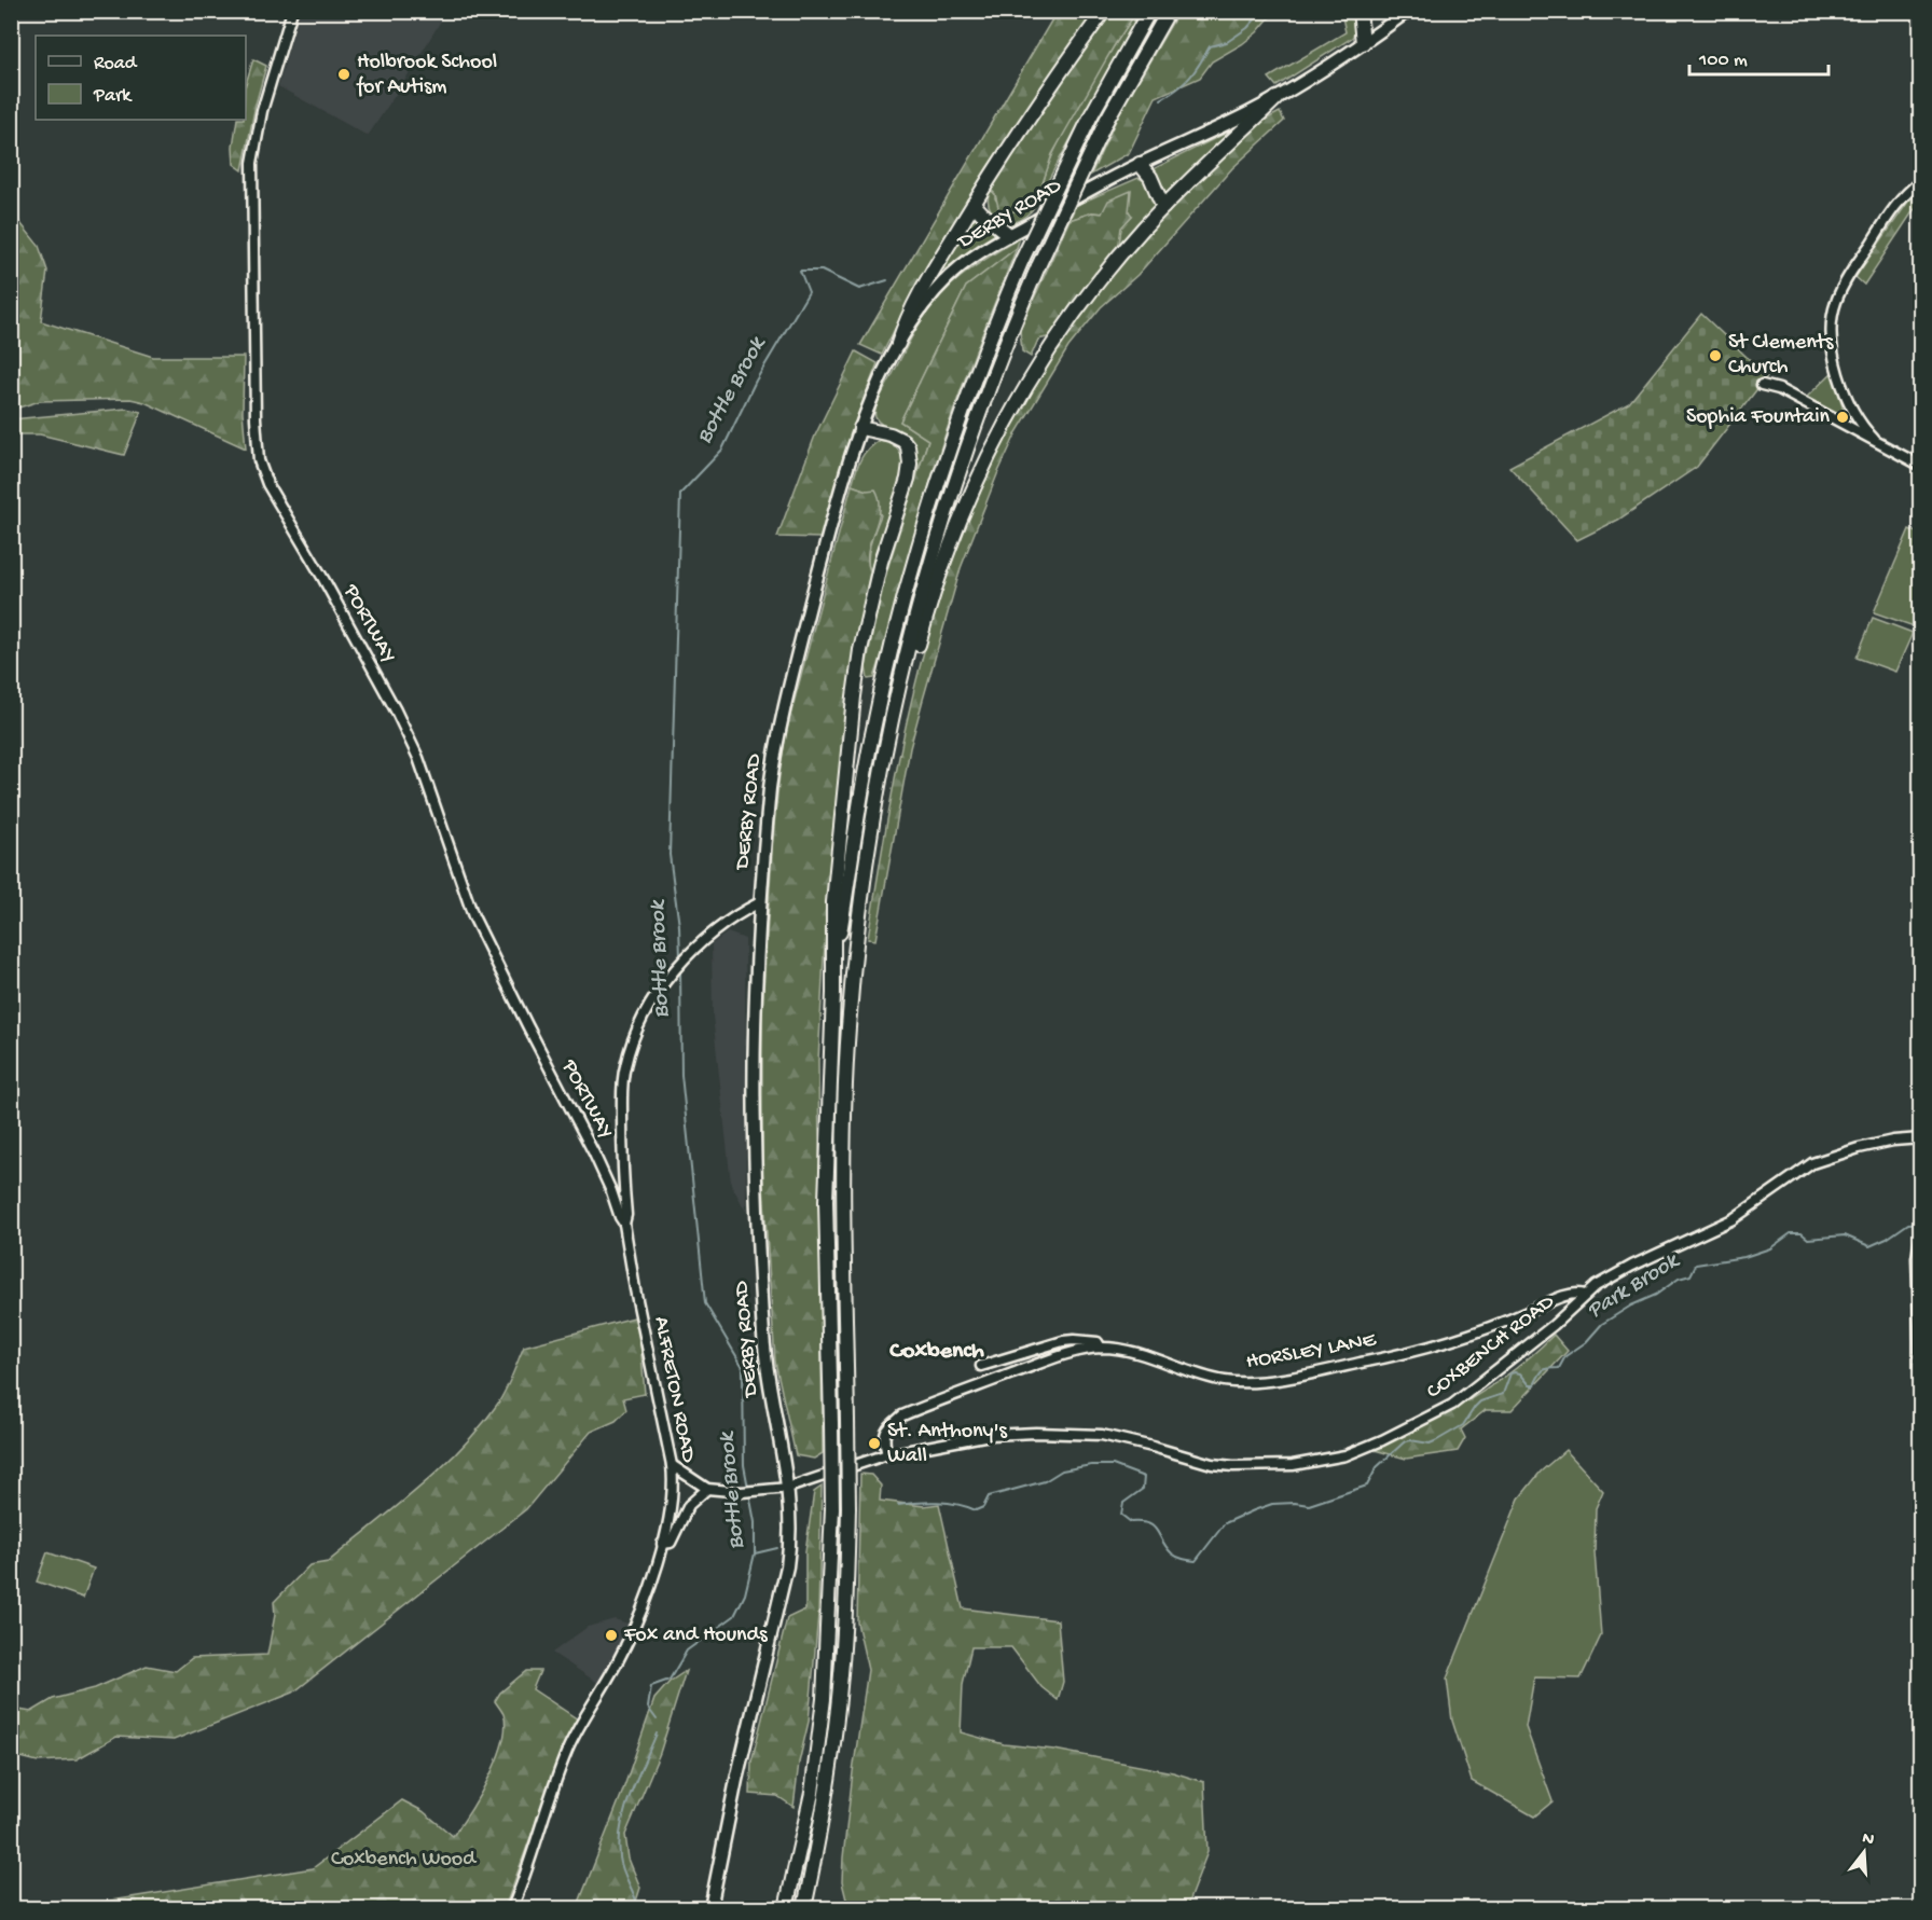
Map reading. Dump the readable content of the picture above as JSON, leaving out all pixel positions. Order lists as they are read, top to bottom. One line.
{"streets":{"main road":["DERBY ROAD"],"street":["PORTWAY","COXBENCH ROAD","HORSLEY LANE","ALFRETON ROAD"]},"crossings":[["DERBY ROAD","COXBENCH ROAD"],["DERBY ROAD","ALFRETON ROAD"],["PORTWAY","ALFRETON ROAD"],["COXBENCH ROAD","HORSLEY LANE"]],"districts":["Coxbench"],"water":["Bottle Brook","Park Brook"],"parks":["Coxbench Wood"],"places":["Holbrook School for Autism","St Clements Church","Sophia Fountain","St. Anthony's Wall","Fox and Hounds"],"legend":["Road","Park"],"scale_bar":"100 m","north":"top"}
